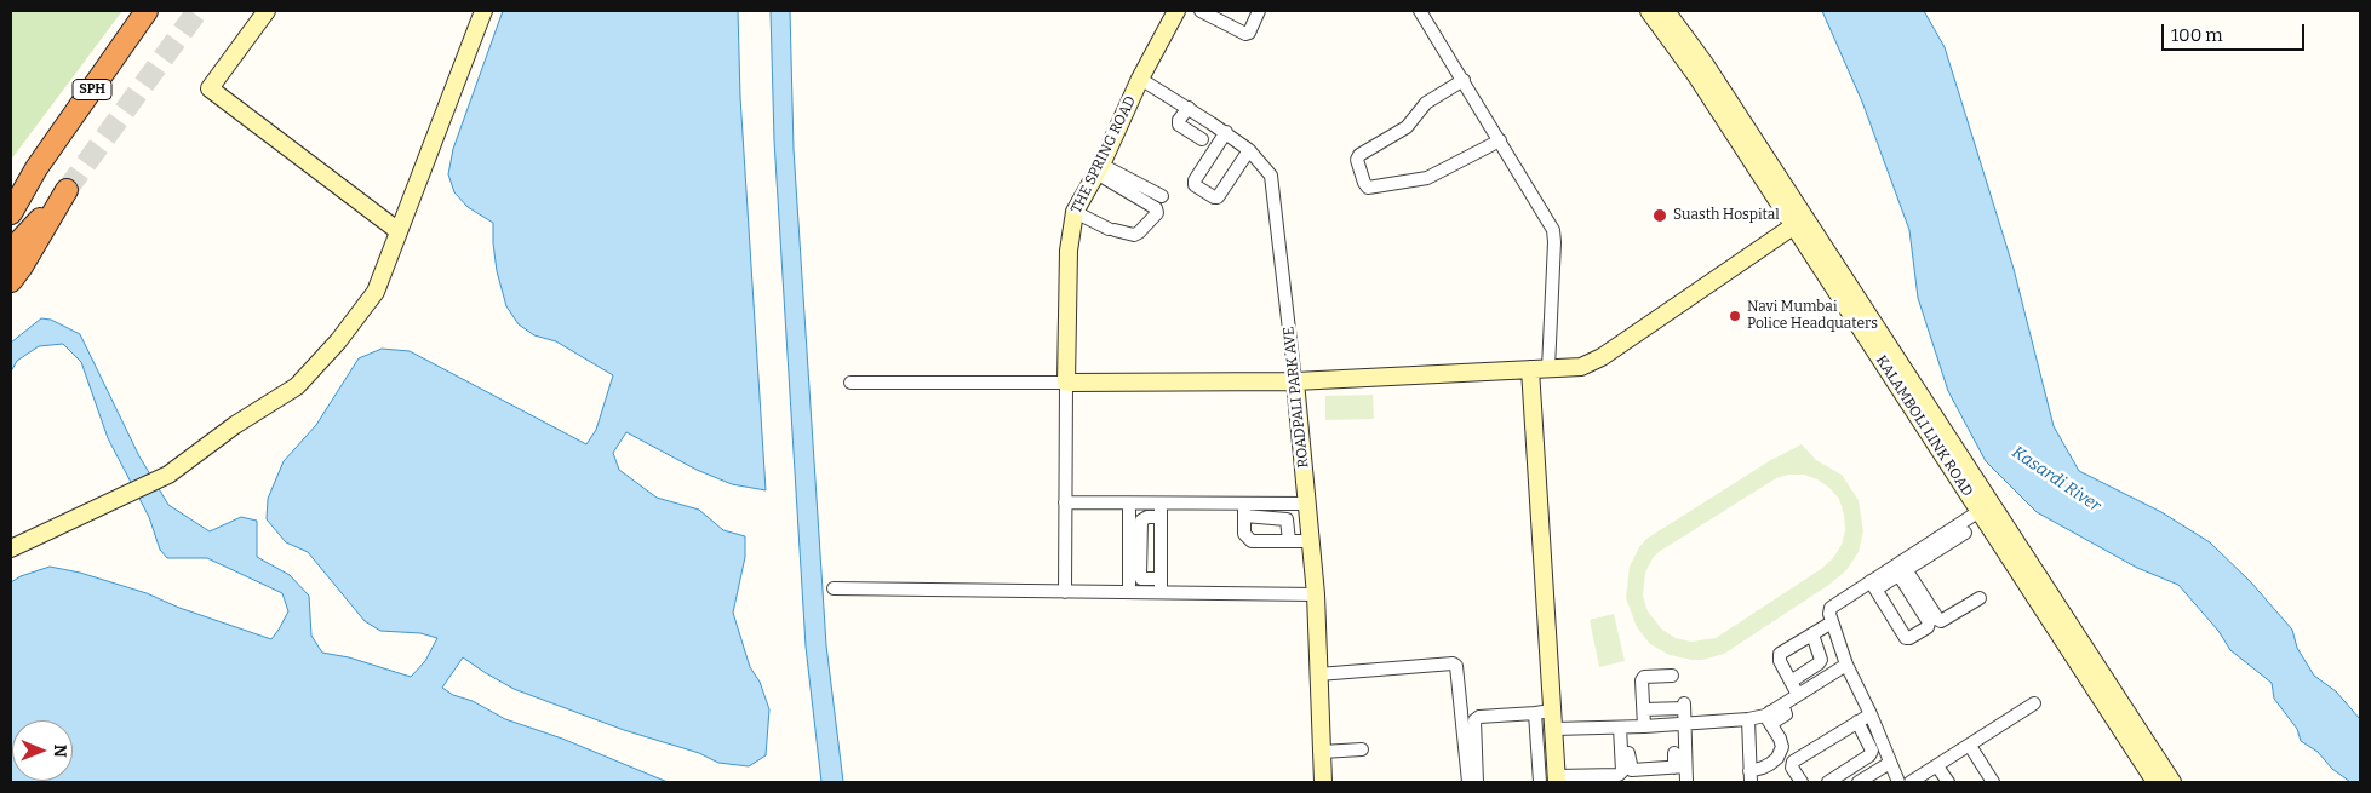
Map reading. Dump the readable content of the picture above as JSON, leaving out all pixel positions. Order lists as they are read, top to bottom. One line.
{"streets":{"highway":["SPH"],"street":["THE SPRING ROAD","ROADPALI PARK AVE","KALAMBOLI LINK ROAD"]},"crossings":[["THE SPRING ROAD","ROADPALI PARK AVE"]],"water":["Kasardi River"],"places":["Suasth Hospital","Navi Mumbai Police Headquaters"],"scale_bar":"100 m","north":"right"}
